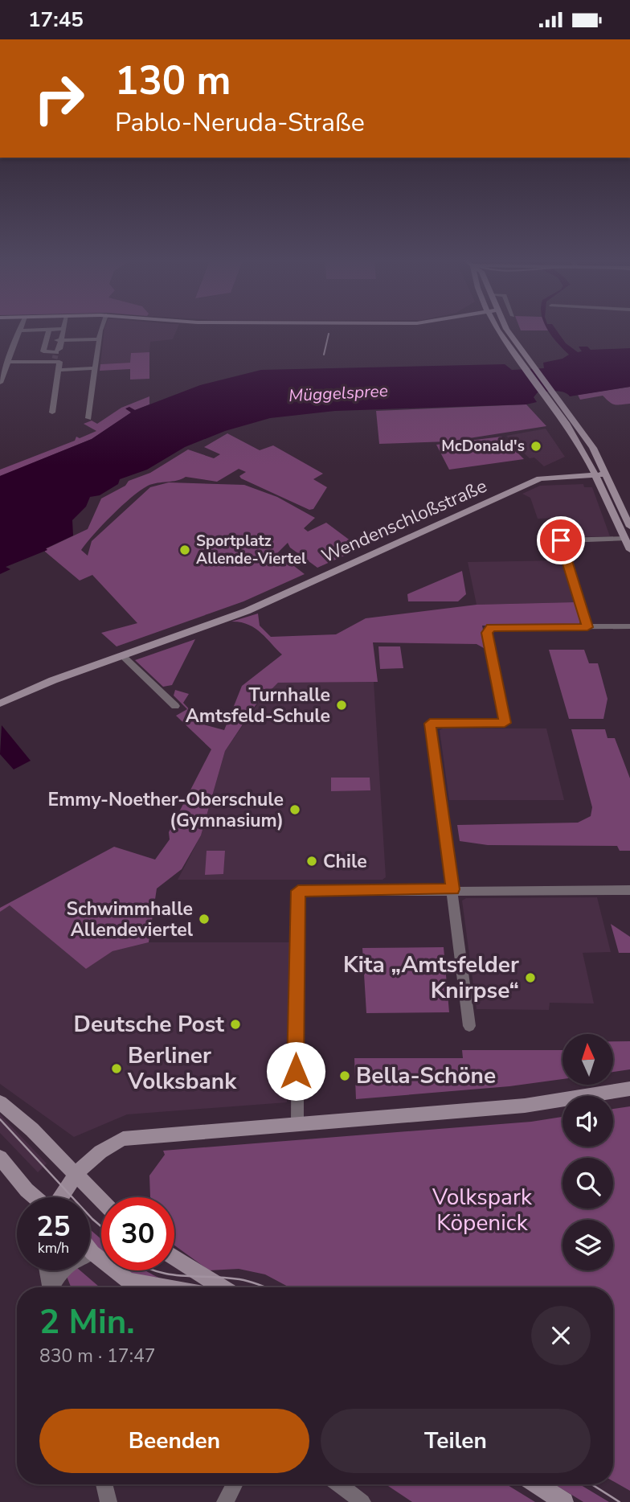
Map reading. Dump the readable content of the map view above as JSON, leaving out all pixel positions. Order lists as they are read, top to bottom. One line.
{"streets":{"main road":["Wendenschloßstraße"]},"water":["Müggelspree"],"parks":["Volkspark Köpenick"],"places":["McDonald's","Sportplatz Allende-Viertel","Turnhalle Amtsfeld-Schule","Emmy-Noether-Oberschule (Gymnasium)","Chile","Schwimmhalle Allendeviertel","Kita „Amtsfelder Knirpse“","Deutsche Post","Berliner Volksbank","Bella-Schöne"],"north":"top","page":{"status":"17:45","turn":["130 m","Pablo-Neruda-Straße"],"speed":"25 km/h","limit":"30","heading":["2 Min.","830 m · 17:47"],"buttons":["Beenden","Teilen"]}}
